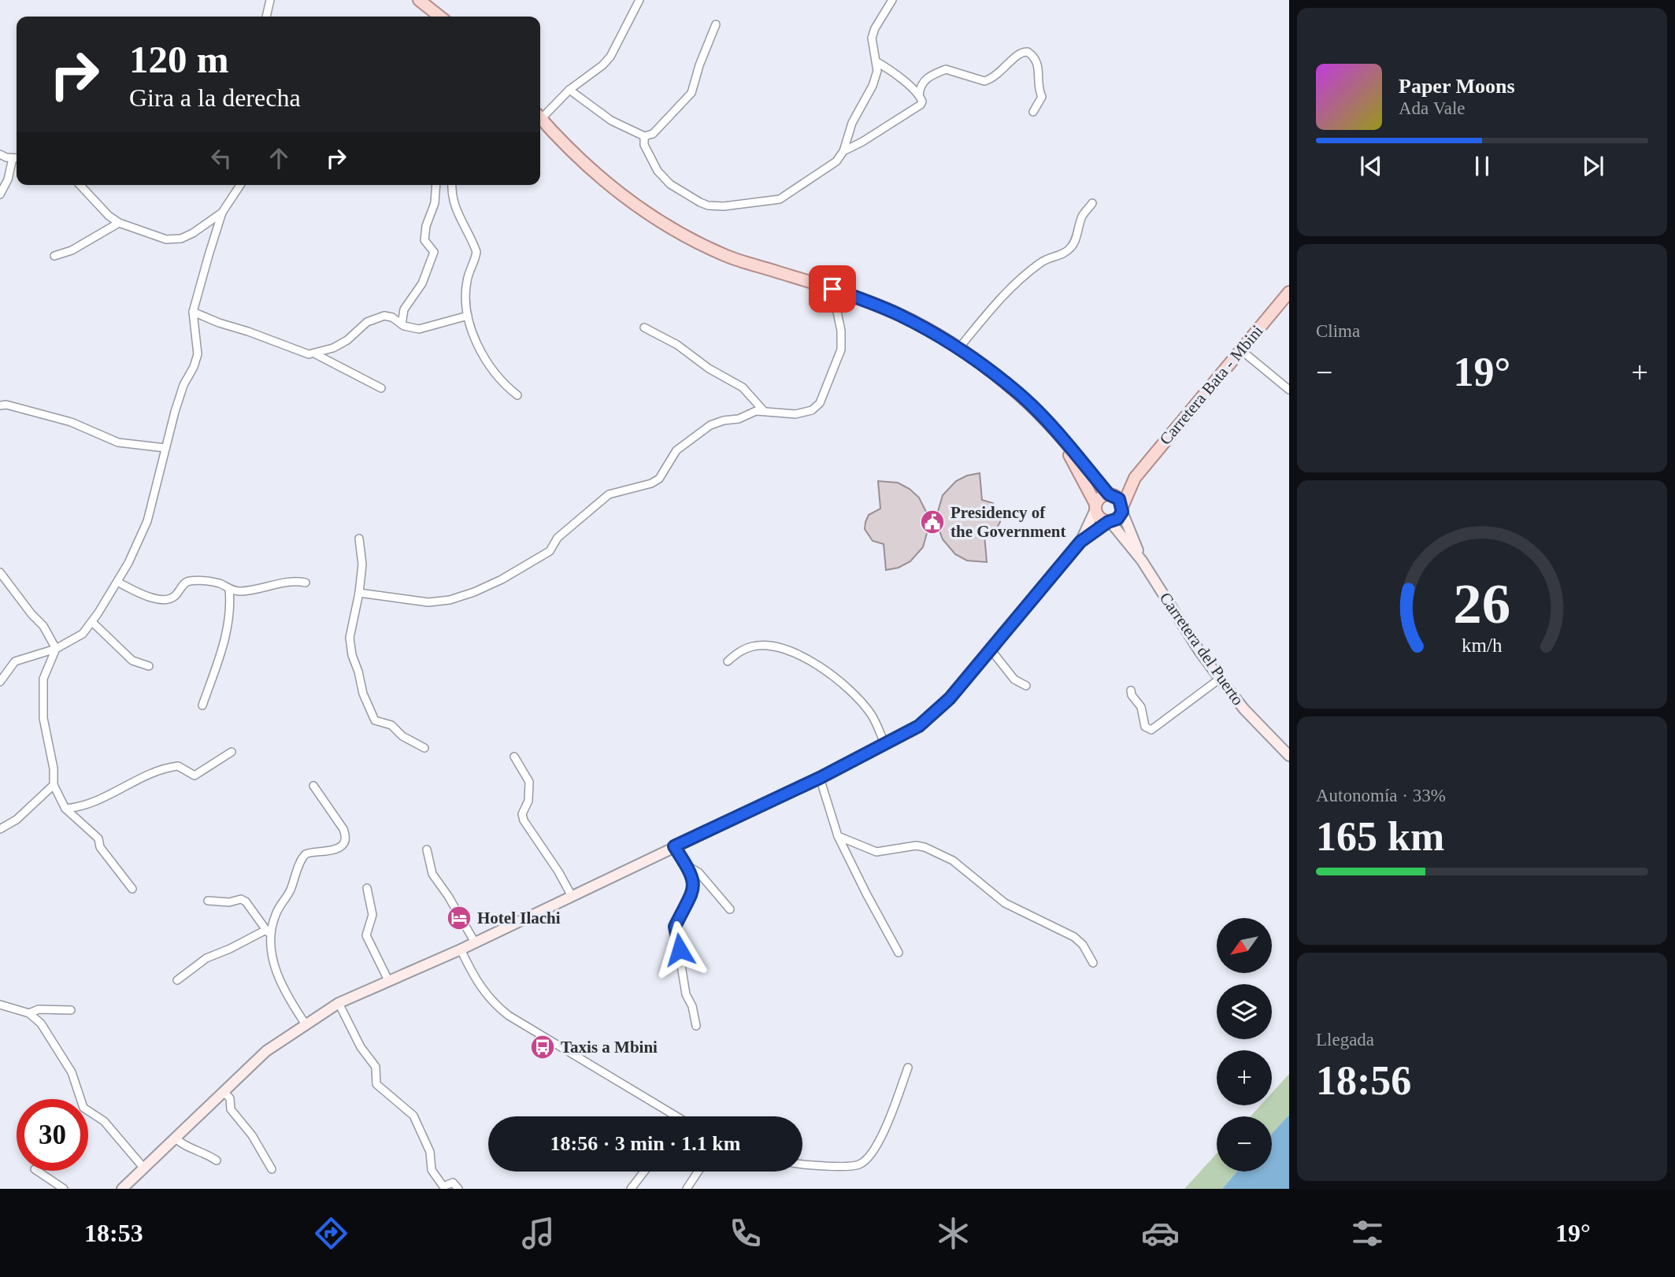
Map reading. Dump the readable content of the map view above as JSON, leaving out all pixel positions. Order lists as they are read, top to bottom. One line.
{"streets":{"main road":["Carretera Bata - Mbini","Carretera del Puerto"]},"crossings":[["Carretera Bata - Mbini","Carretera del Puerto"]],"places":{"public building":["Presidency of the Government"],"hotel":["Hotel Ilachi"],"bus stop":["Taxis a Mbini"]},"north":"bottom left","page":{"turn":["120 m","Gira a la derecha"],"song":["Paper Moons","Ada Vale"],"tile":["Clima",["Autonomía · 33%","165 km"],["Llegada","18:56"]],"heat":["−","19°","+"],"map_buttons":["+","−"],"limit":"30","trip":"18:56 · 3 min · 1.1 km","tabs":["18:53","19°"],"gauge":["26","km/h"]}}
